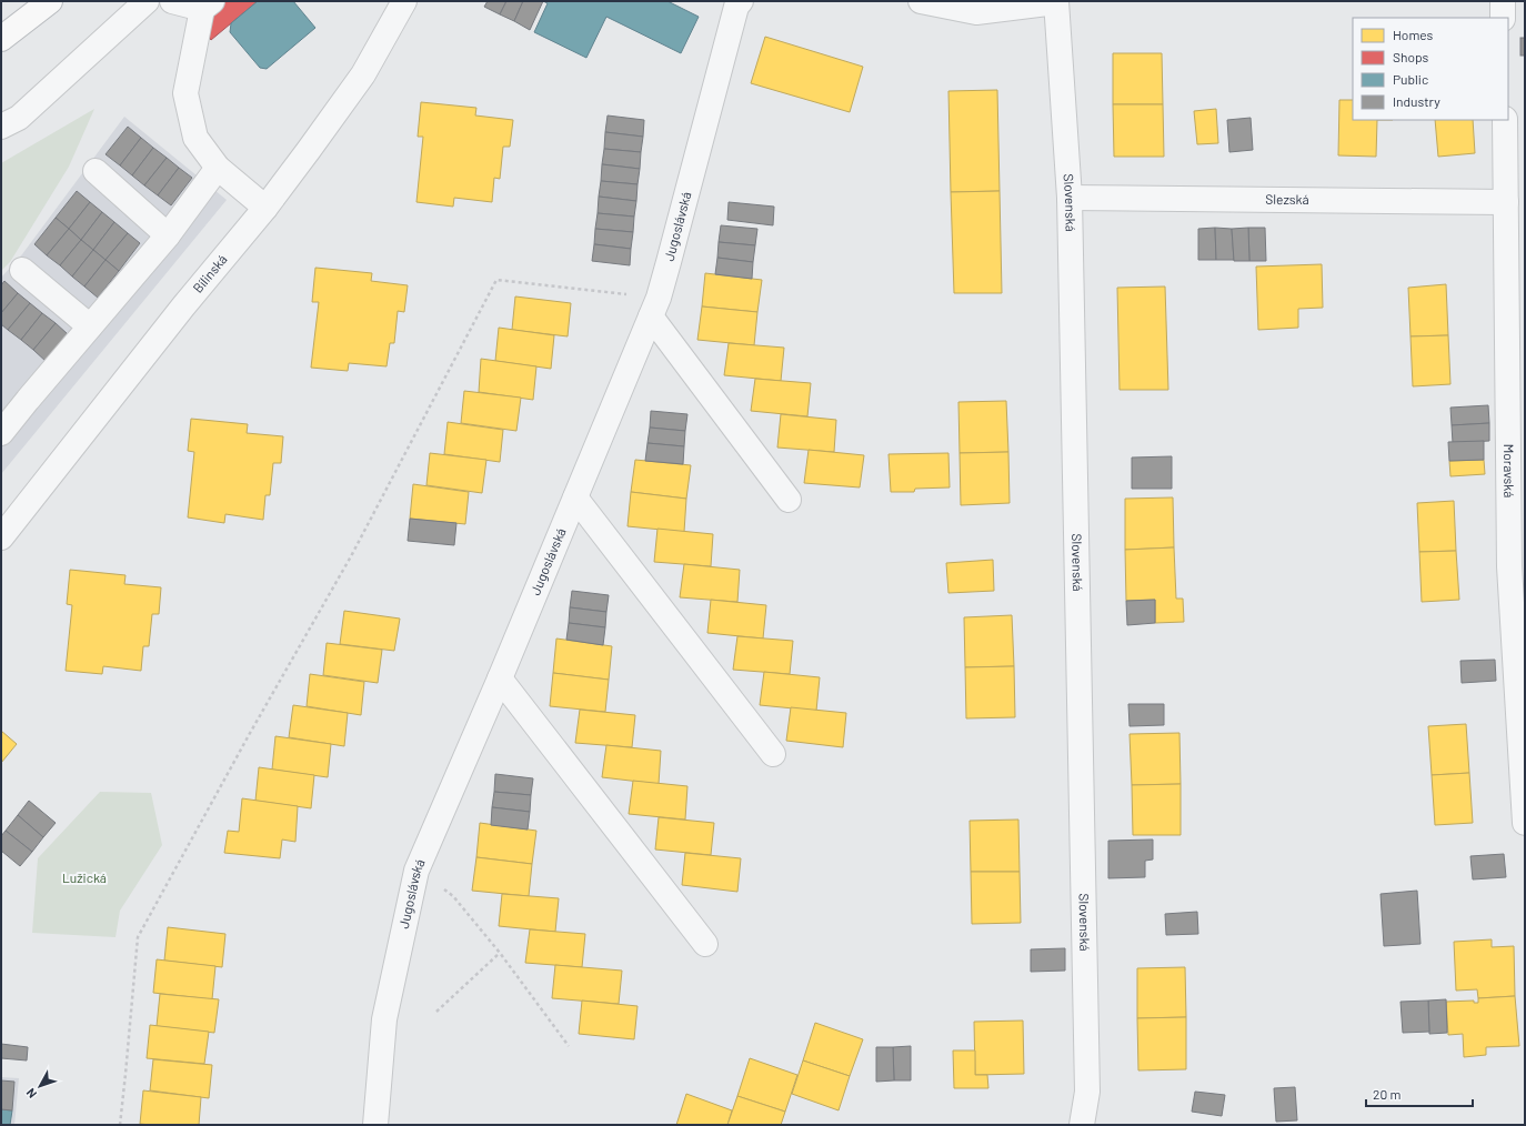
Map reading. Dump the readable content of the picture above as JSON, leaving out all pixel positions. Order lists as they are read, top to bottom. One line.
{"streets":{"street":["Slezská","Slovenská","Jugoslávská","Bílinská","Moravská"]},"crossings":[["Slezská","Slovenská"],["Slezská","Moravská"]],"parks":["Lužická"],"legend":["Homes","Shops","Public","Industry"],"scale_bar":"20 m","north":"bottom left"}
